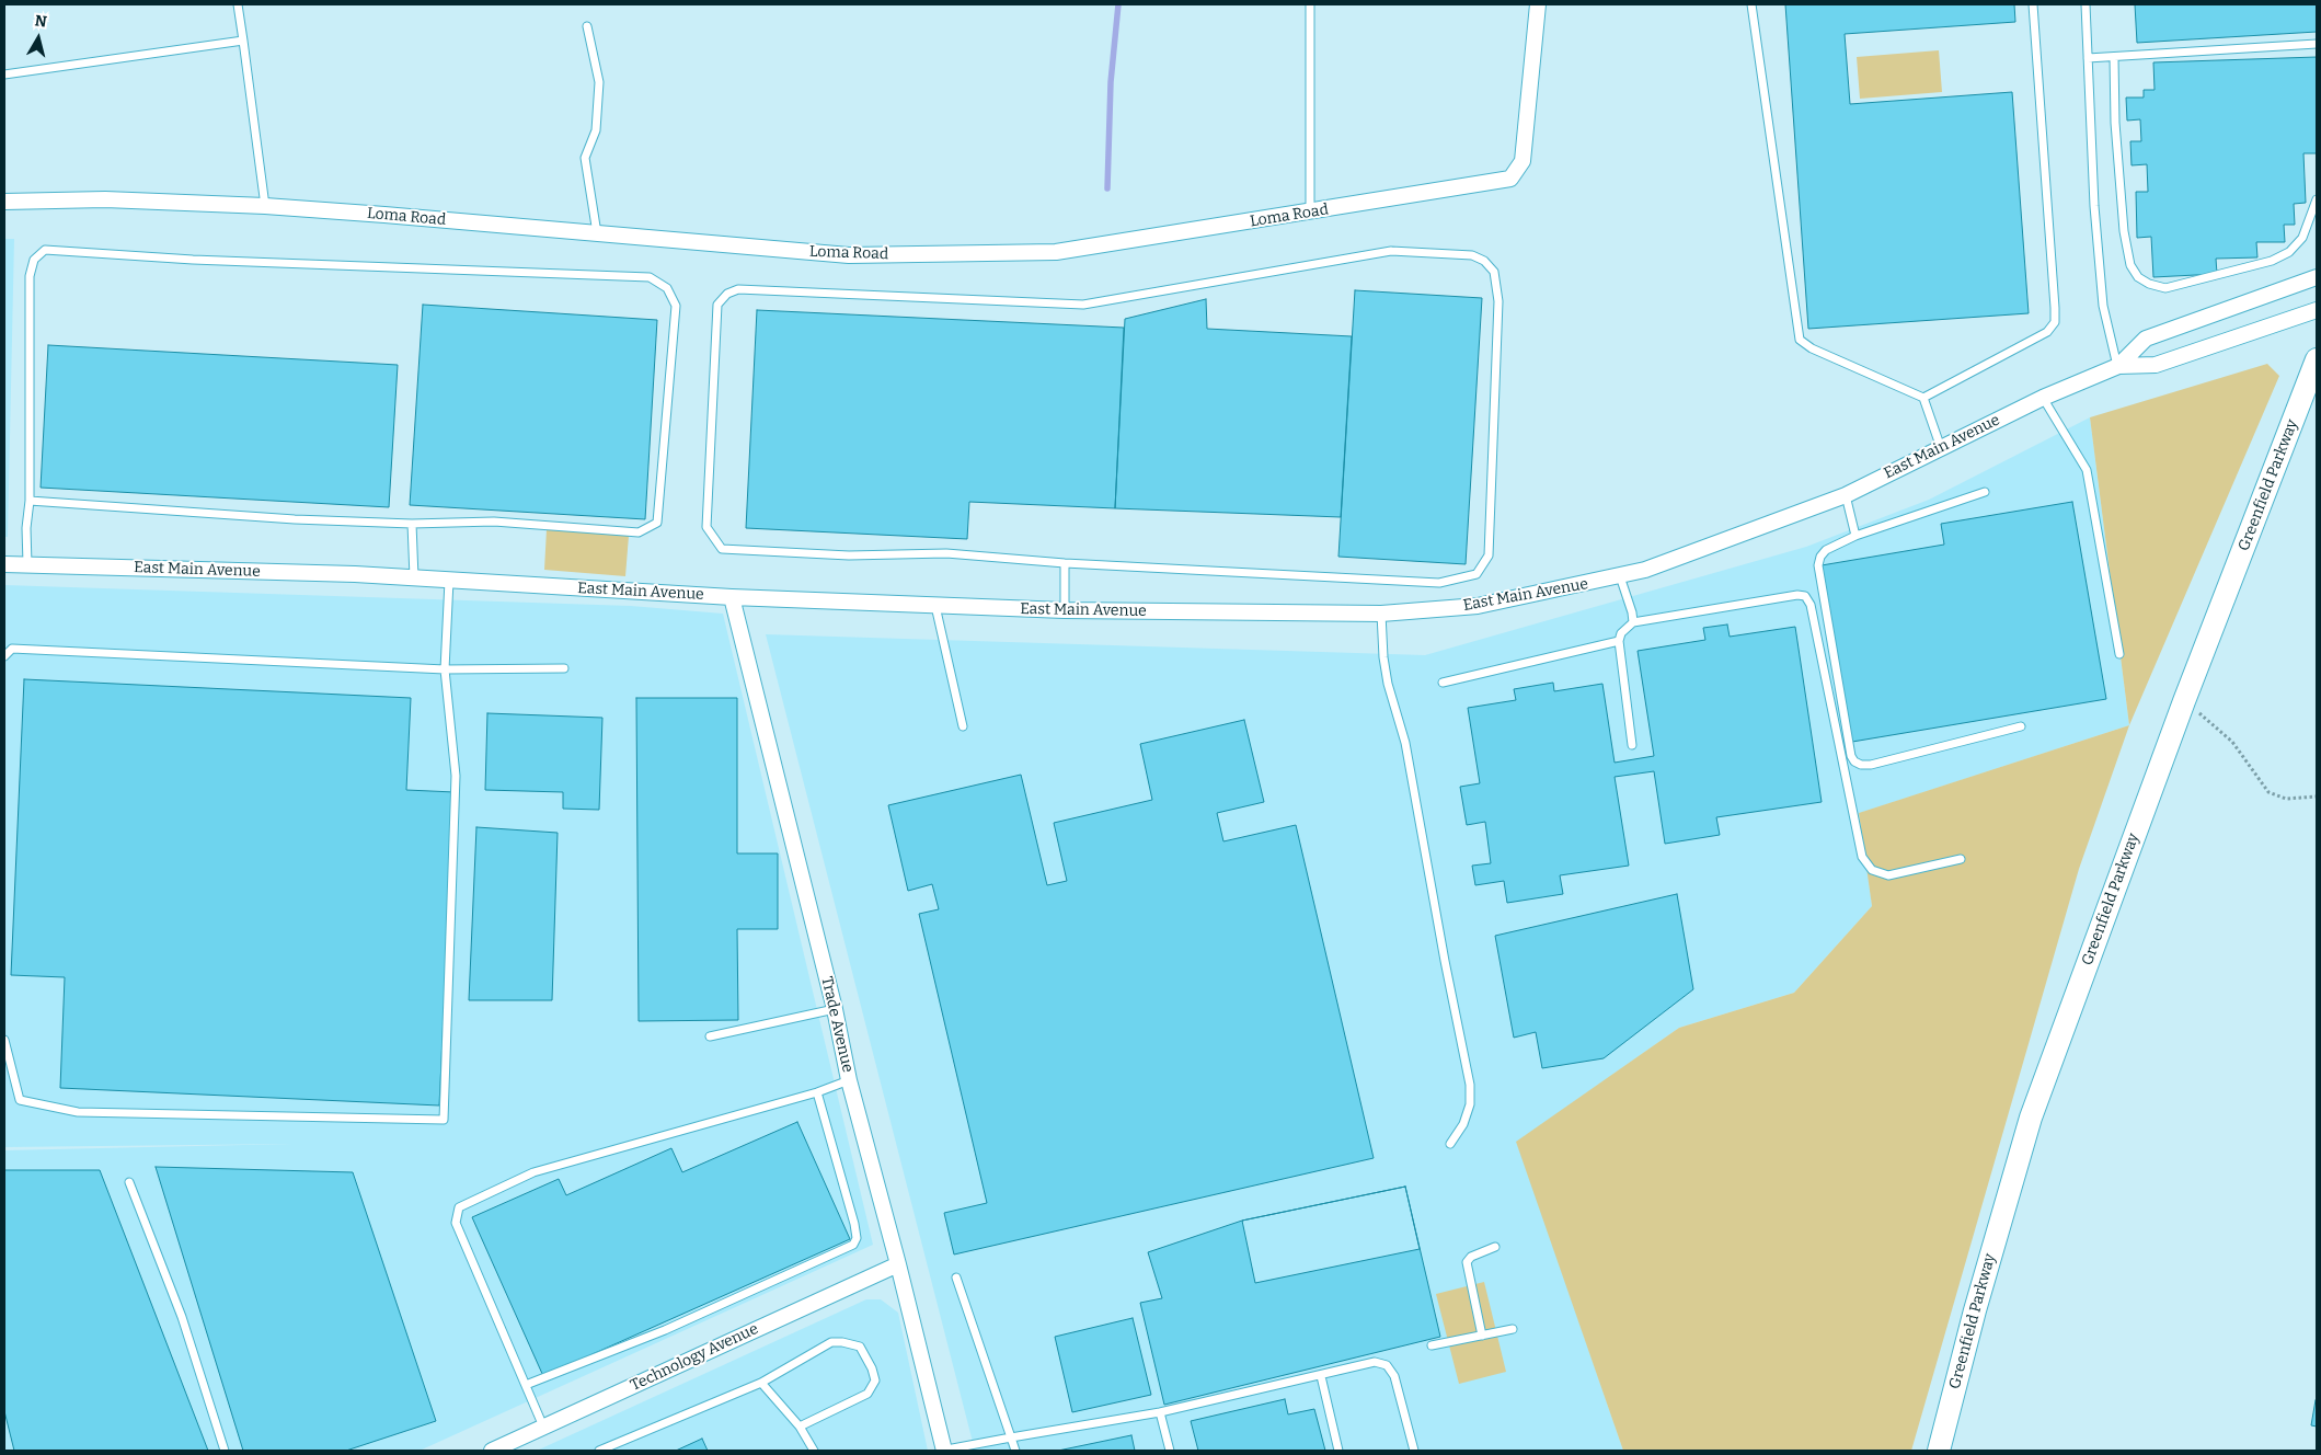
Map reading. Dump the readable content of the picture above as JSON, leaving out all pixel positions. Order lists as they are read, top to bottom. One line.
{"streets":{"main road":["Greenfield Parkway"],"street":["Loma Road","East Main Avenue","Trade Avenue","Technology Avenue"]},"crossings":[["East Main Avenue","Trade Avenue"],["Trade Avenue","Technology Avenue"]],"north":"top"}
